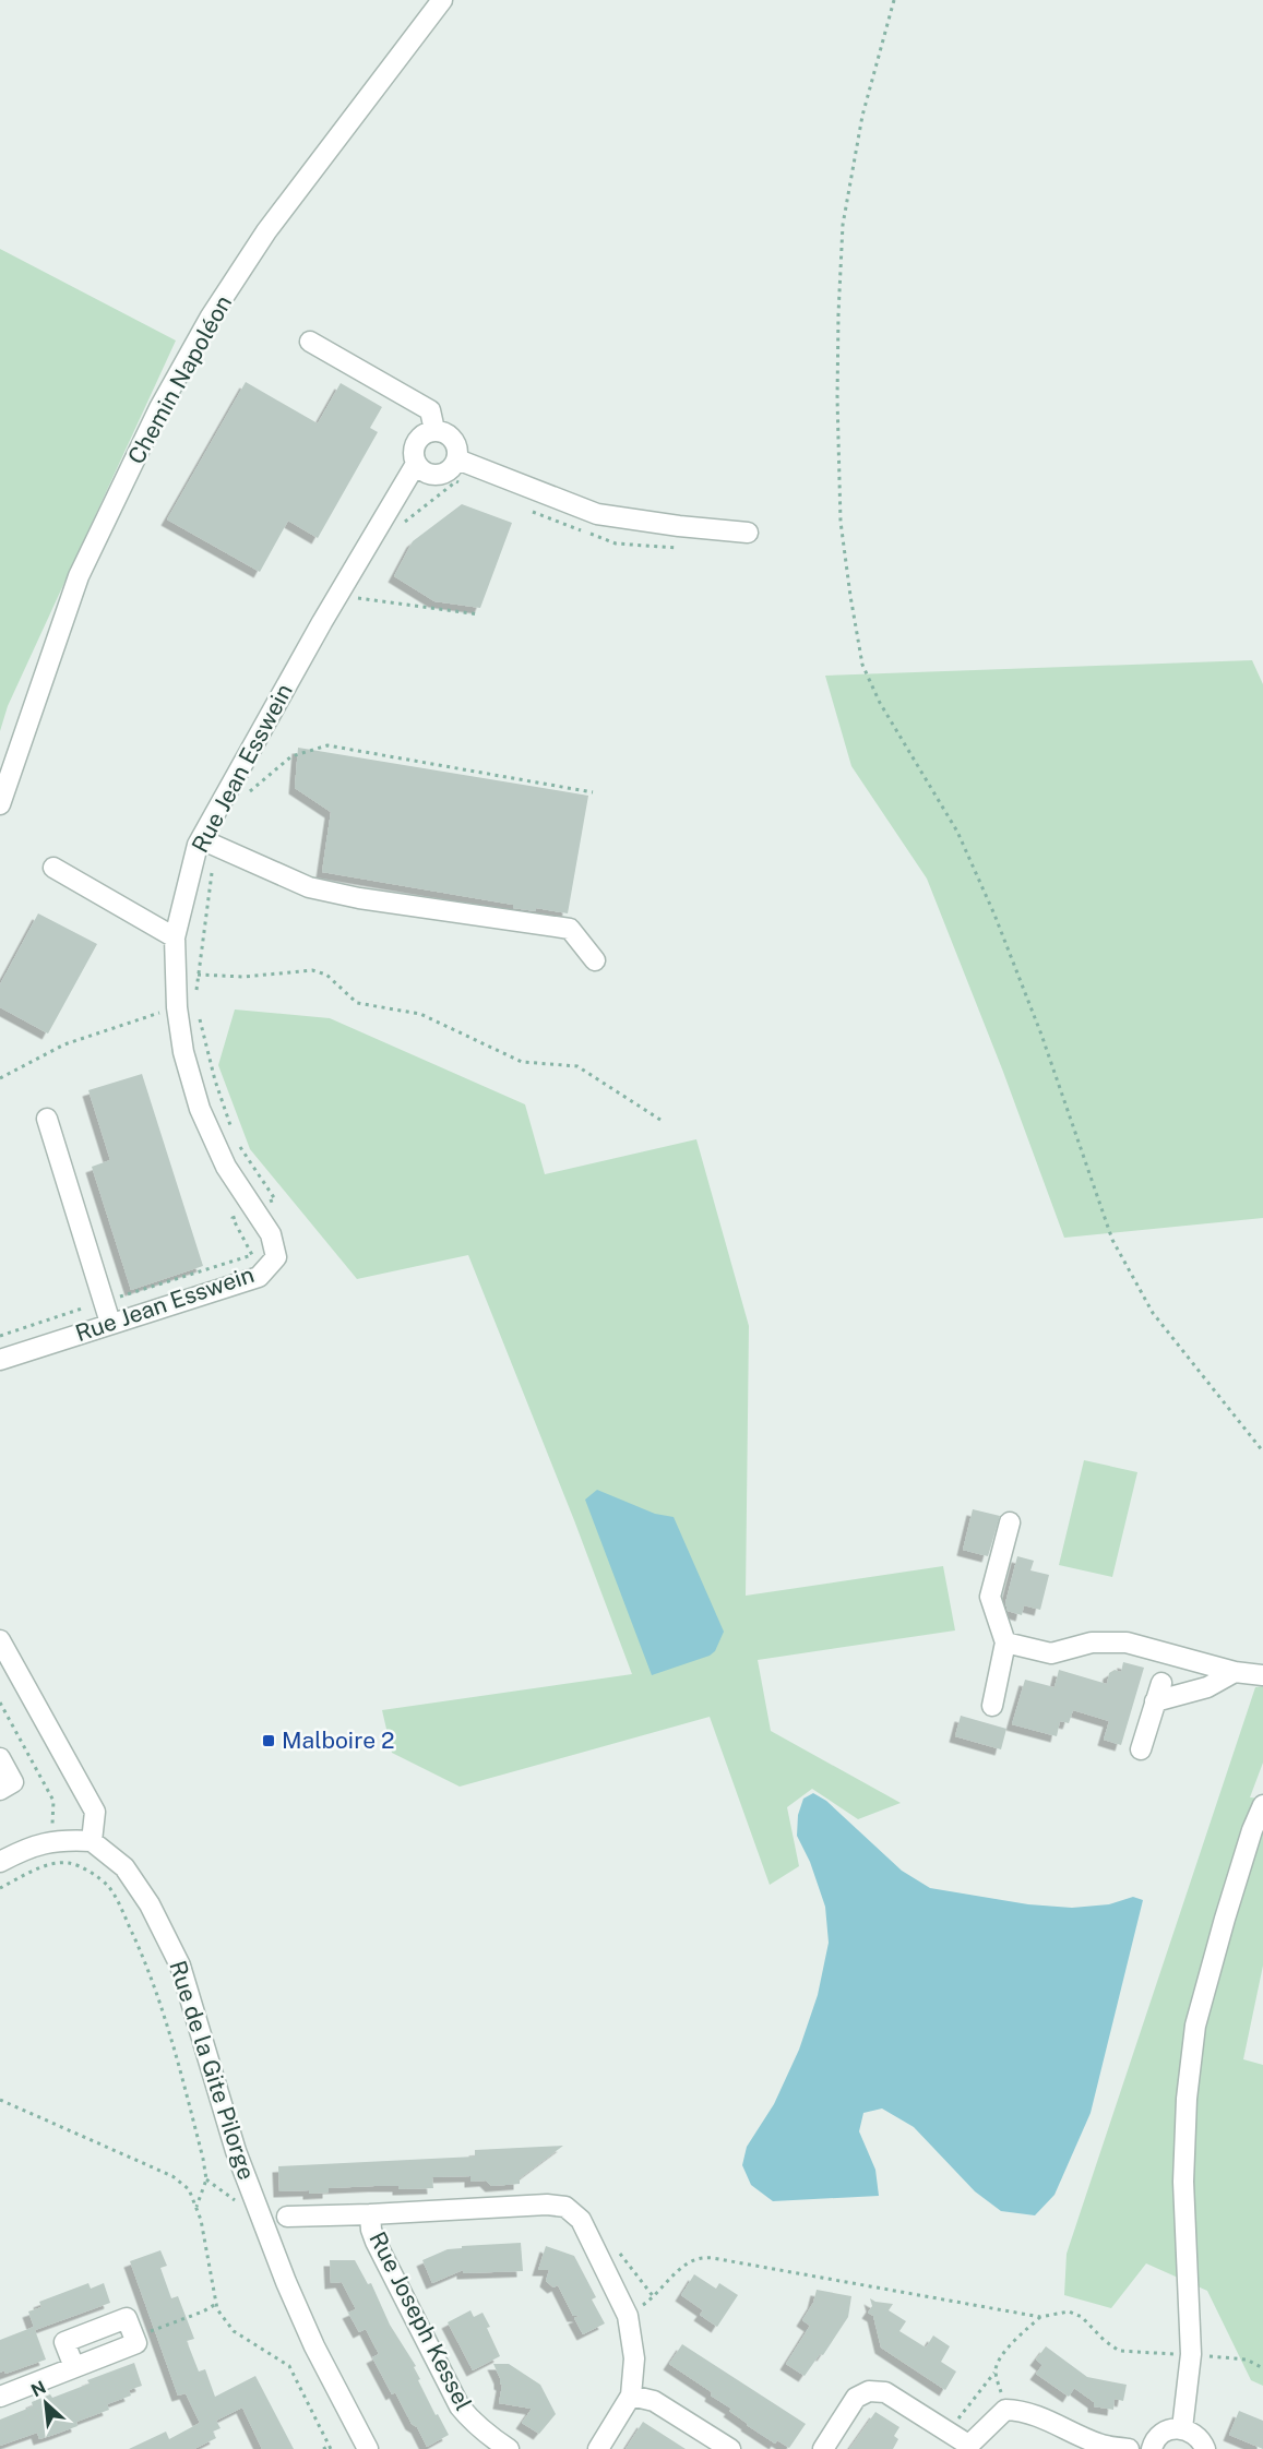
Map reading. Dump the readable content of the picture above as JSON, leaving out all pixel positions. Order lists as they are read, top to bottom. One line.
{"streets":{"street":["Chemin Napoléon","Rue Jean Esswein","Rue de la Gite Pilorge","Rue Joseph Kessel"]},"places":{"transit":["Malboire 2"]},"north":"top left"}
